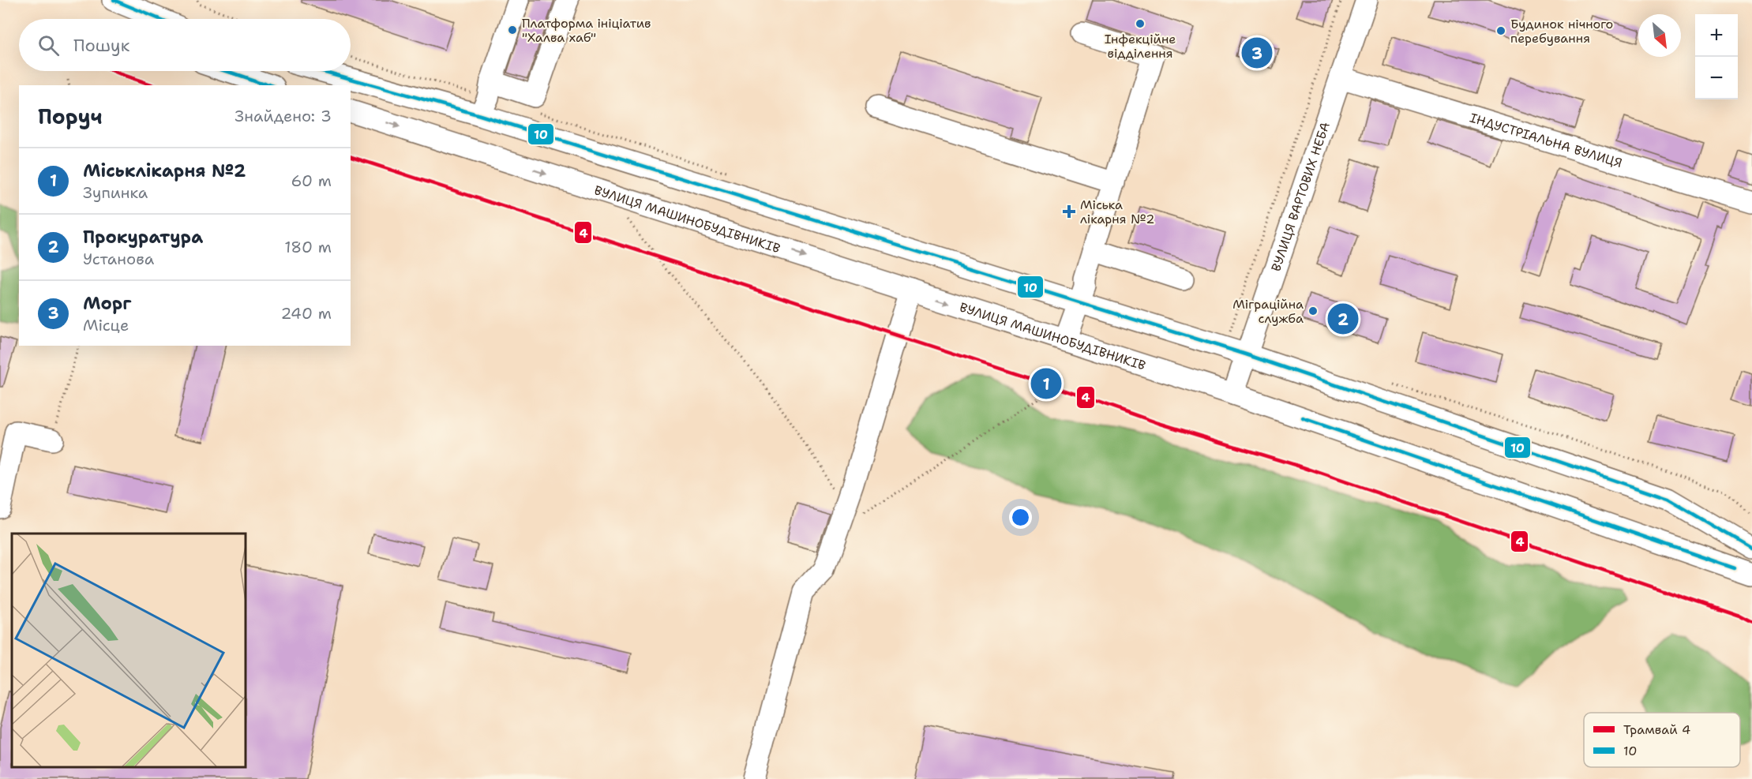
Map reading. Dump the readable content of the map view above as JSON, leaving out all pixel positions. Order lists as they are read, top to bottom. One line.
{"streets":{"street":["ІНДУСТРІАЛЬНА ВУЛИЦЯ","ВУЛИЦЯ ВАРТОВИХ НЕБА","ВУЛИЦЯ МАШИНОБУДІВНИКІВ"]},"crossings":[["ІНДУСТРІАЛЬНА ВУЛИЦЯ","ВУЛИЦЯ ВАРТОВИХ НЕБА"],["ВУЛИЦЯ ВАРТОВИХ НЕБА","ВУЛИЦЯ МАШИНОБУДІВНИКІВ"]],"places":{"other":["Інфекційне відділення","Платформа ініціатив \"Халва хаб\"","Будинок нічного перебування","Міграційна служба"],"health":["Міська лікарня №2"]},"lines":["transit line 10","tram line 4"],"legend":["Трамвай 4","10"],"north":"bottom right","page":{"map_buttons":["+","−"],"search":"Пошук","pins":["3","2","1"],"heading":["Поруч","Знайдено: 3"],"list":[{"mark":"1","name":"Міськлікарня №2","note":"Зупинка","value":"60 m"},{"mark":"2","name":"Прокуратура","note":"Установа","value":"180 m"},{"mark":"3","name":"Морг","note":"Місце","value":"240 m"}]}}
